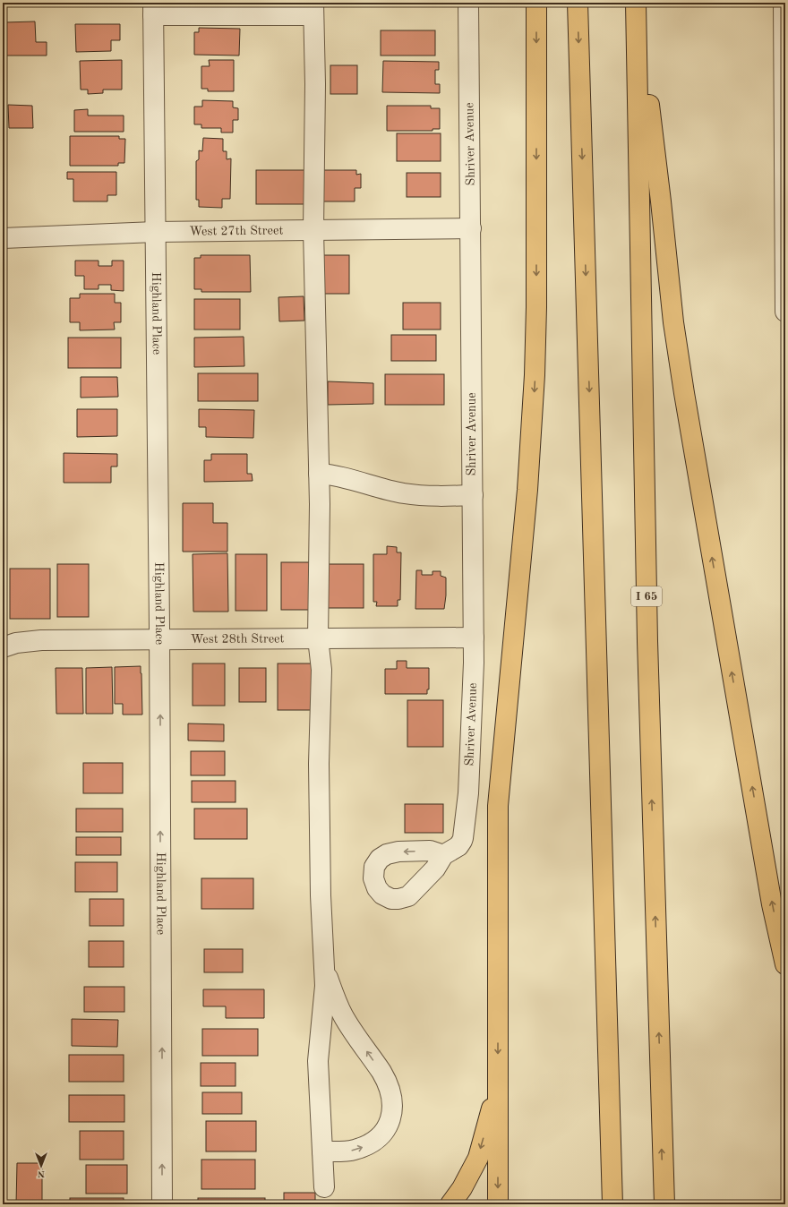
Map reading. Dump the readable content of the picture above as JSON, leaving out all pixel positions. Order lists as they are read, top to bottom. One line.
{"streets":{"highway":["I 65"],"street":["Shriver Avenue","West 27th Street","Highland Place","West 28th Street"]},"crossings":[["Shriver Avenue","West 27th Street"],["Shriver Avenue","West 28th Street"],["West 27th Street","Highland Place"],["Highland Place","West 28th Street"]],"north":"bottom"}
